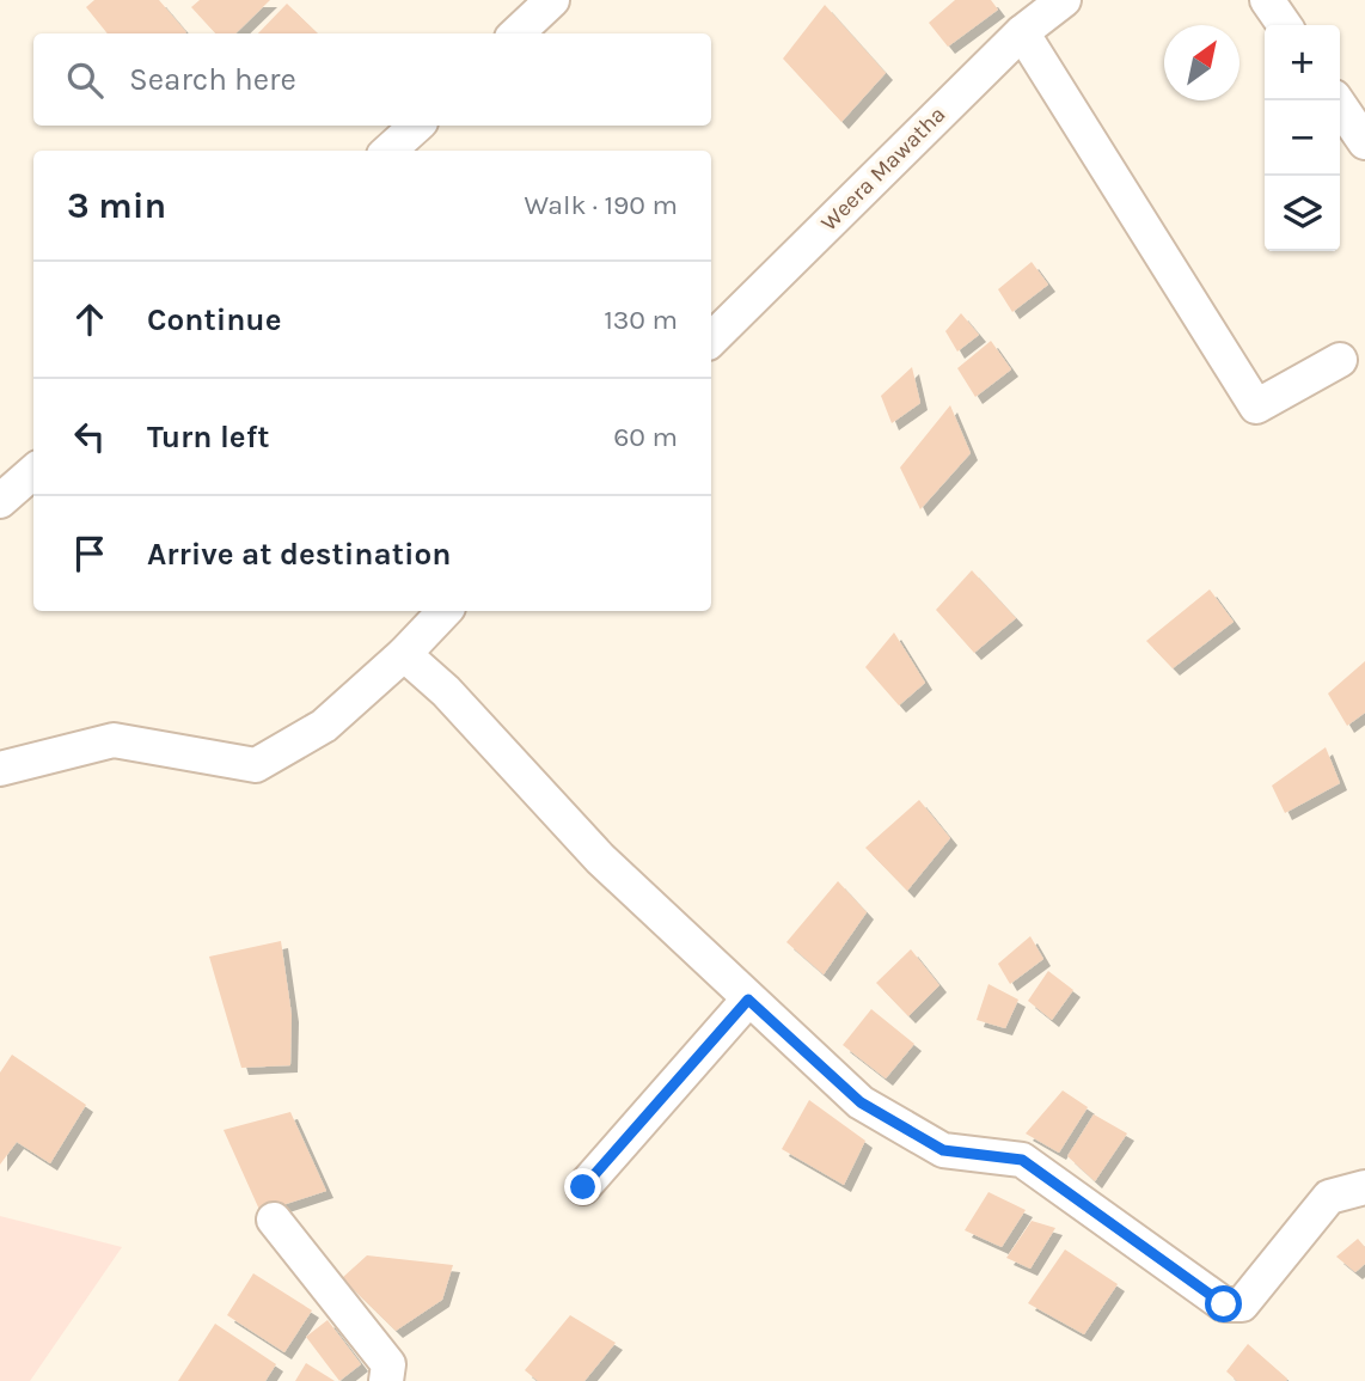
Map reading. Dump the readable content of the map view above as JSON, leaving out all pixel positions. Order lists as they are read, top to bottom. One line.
{"streets":{"street":["Weera Mawatha"]},"north":"top right","page":{"map_buttons":["+","−"],"search":"Search here","heading":["3 min","Walk · 190 m"],"list":[["Continue","130 m"],["Turn left","60 m"],"Arrive at destination"]}}
